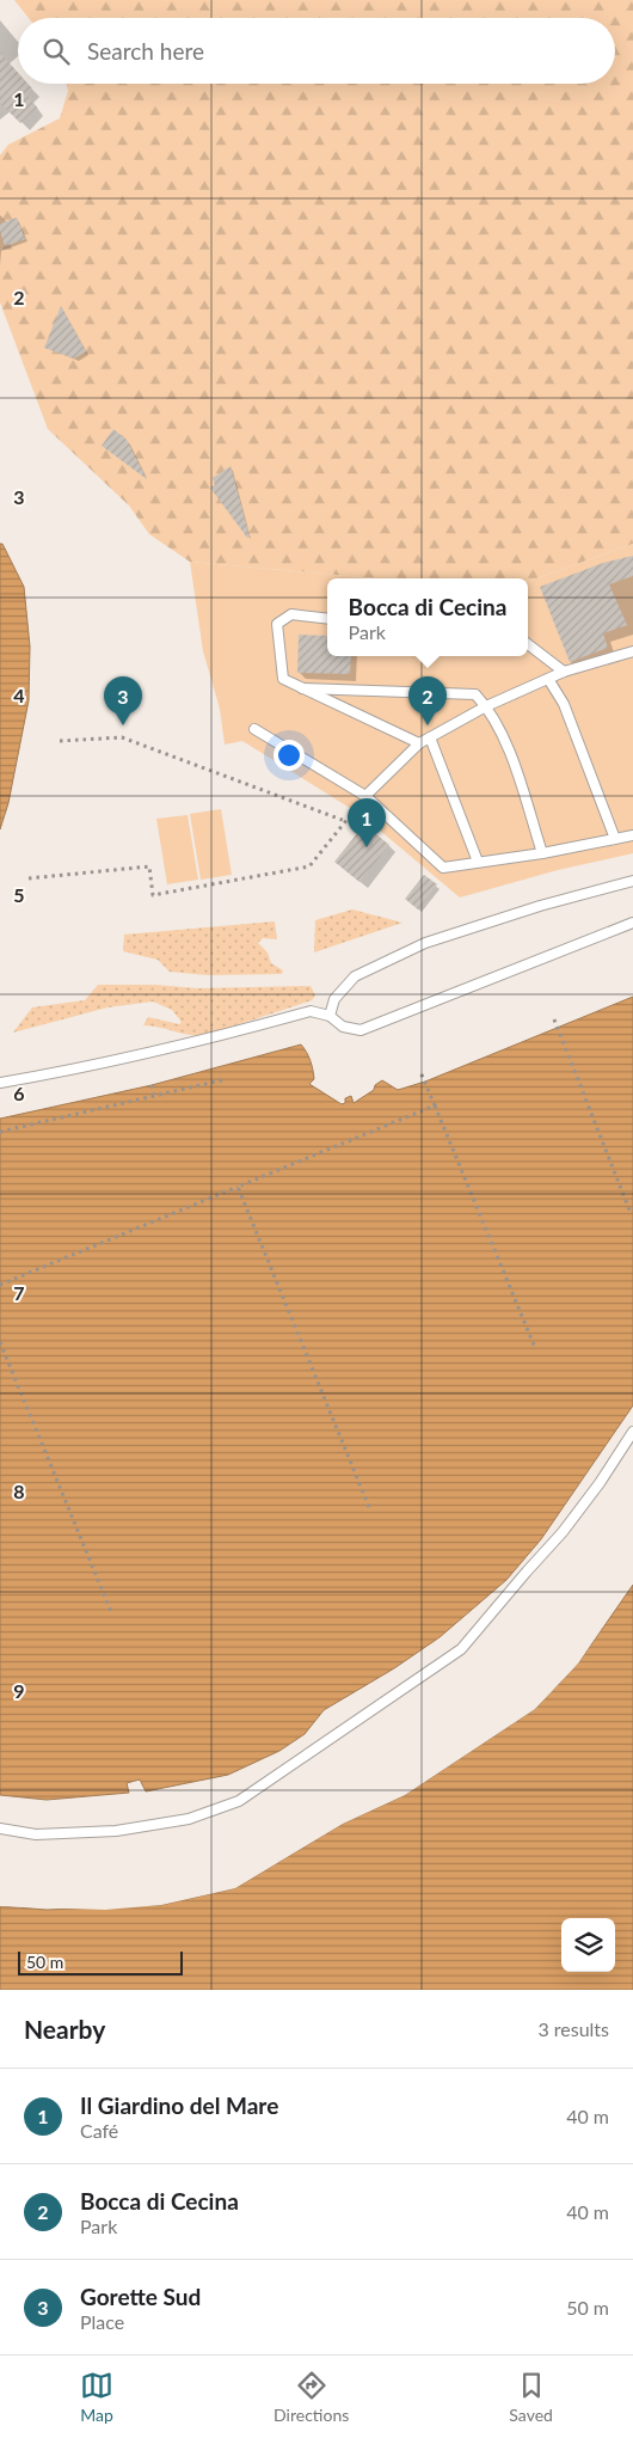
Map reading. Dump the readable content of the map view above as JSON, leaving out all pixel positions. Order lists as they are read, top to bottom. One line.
{"scale_bar":"50 m","page":{"search":"Search here","popup":["Bocca di Cecina","Park"],"pins":["2","3","1"],"scale":"50 m","heading":["Nearby","3 results"],"list":[{"mark":"1","name":"Il Giardino del Mare","note":"Café","value":"40 m"},{"mark":"2","name":"Bocca di Cecina","note":"Park","value":"40 m"},{"mark":"3","name":"Gorette Sud","note":"Place","value":"50 m"}],"nav":["Map","Directions","Saved"]},"grid":{"rows":["1","2","3","4","5","6","7","8","9"]}}
